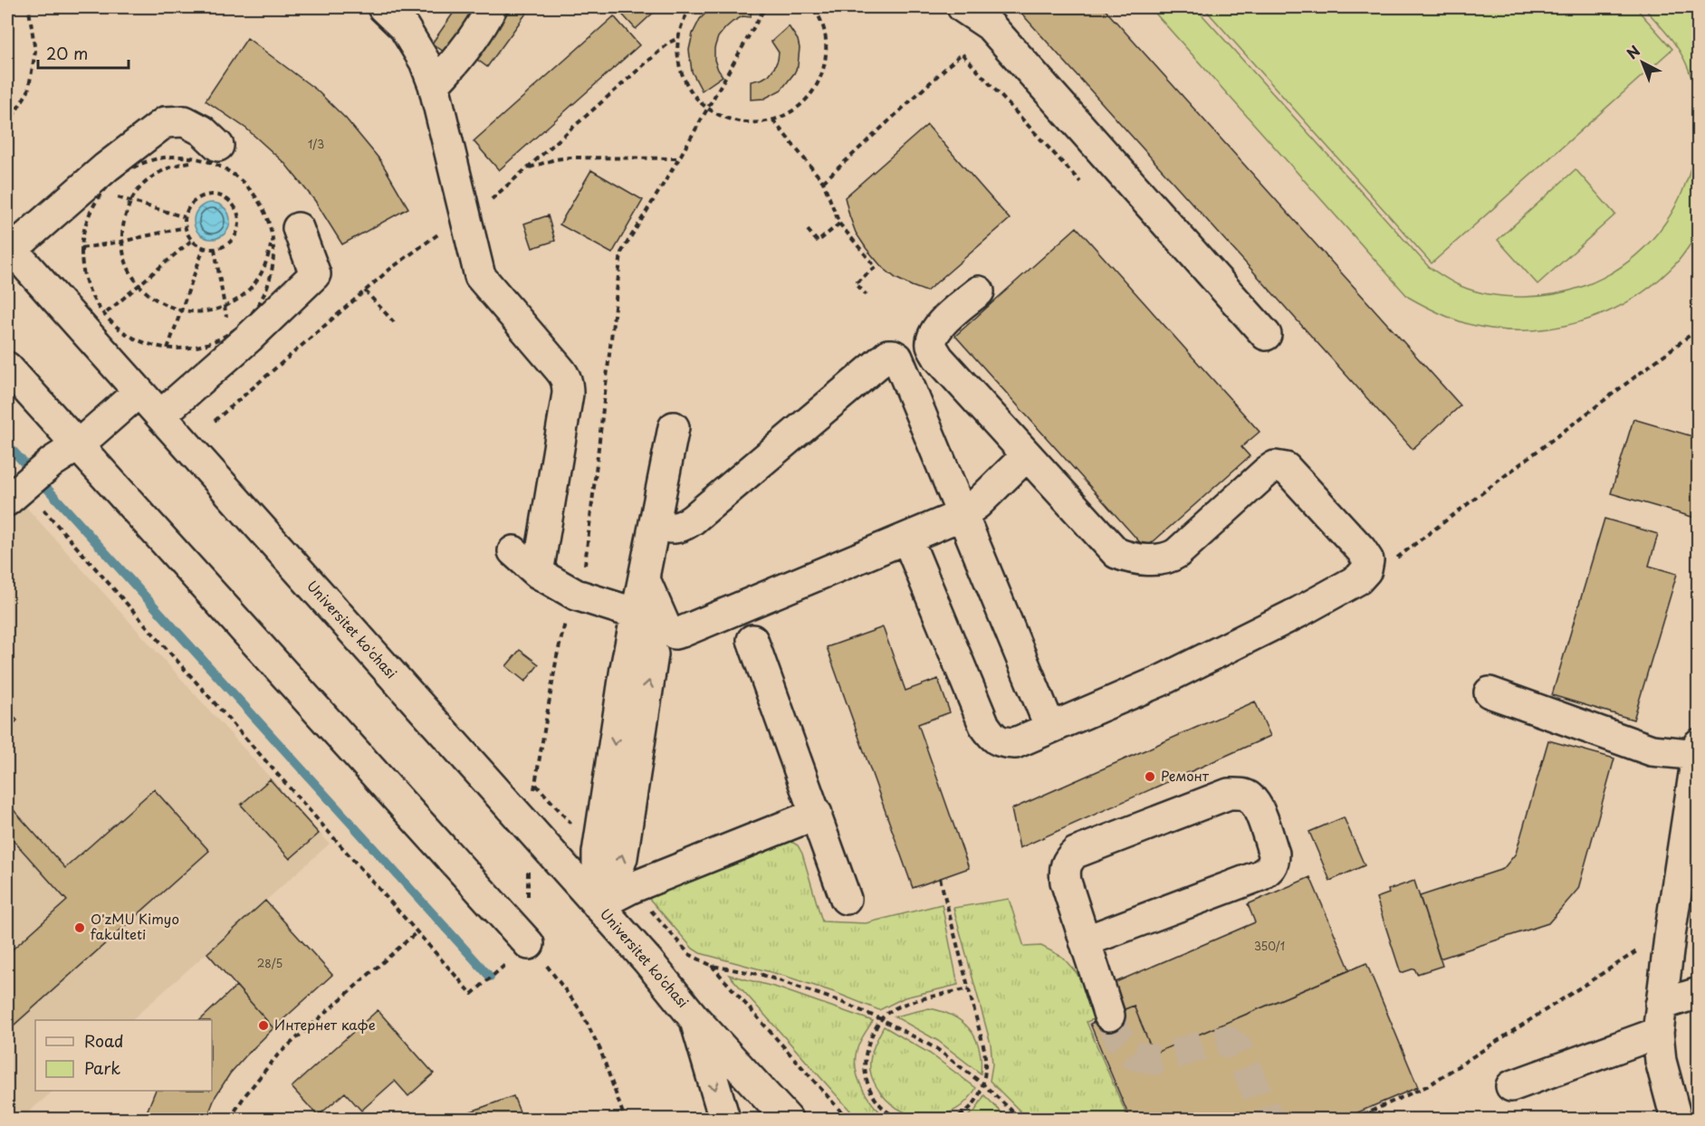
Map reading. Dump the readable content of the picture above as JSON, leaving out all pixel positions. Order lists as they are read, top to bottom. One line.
{"streets":{"street":["Universitet ko'chasi"]},"places":["Ремонт","O'zMU Kimyo fakulteti","Интернет кафе"],"house_numbers":["1/3","350/1","28/5"],"legend":["Road","Park"],"scale_bar":"20 m","north":"top left"}
